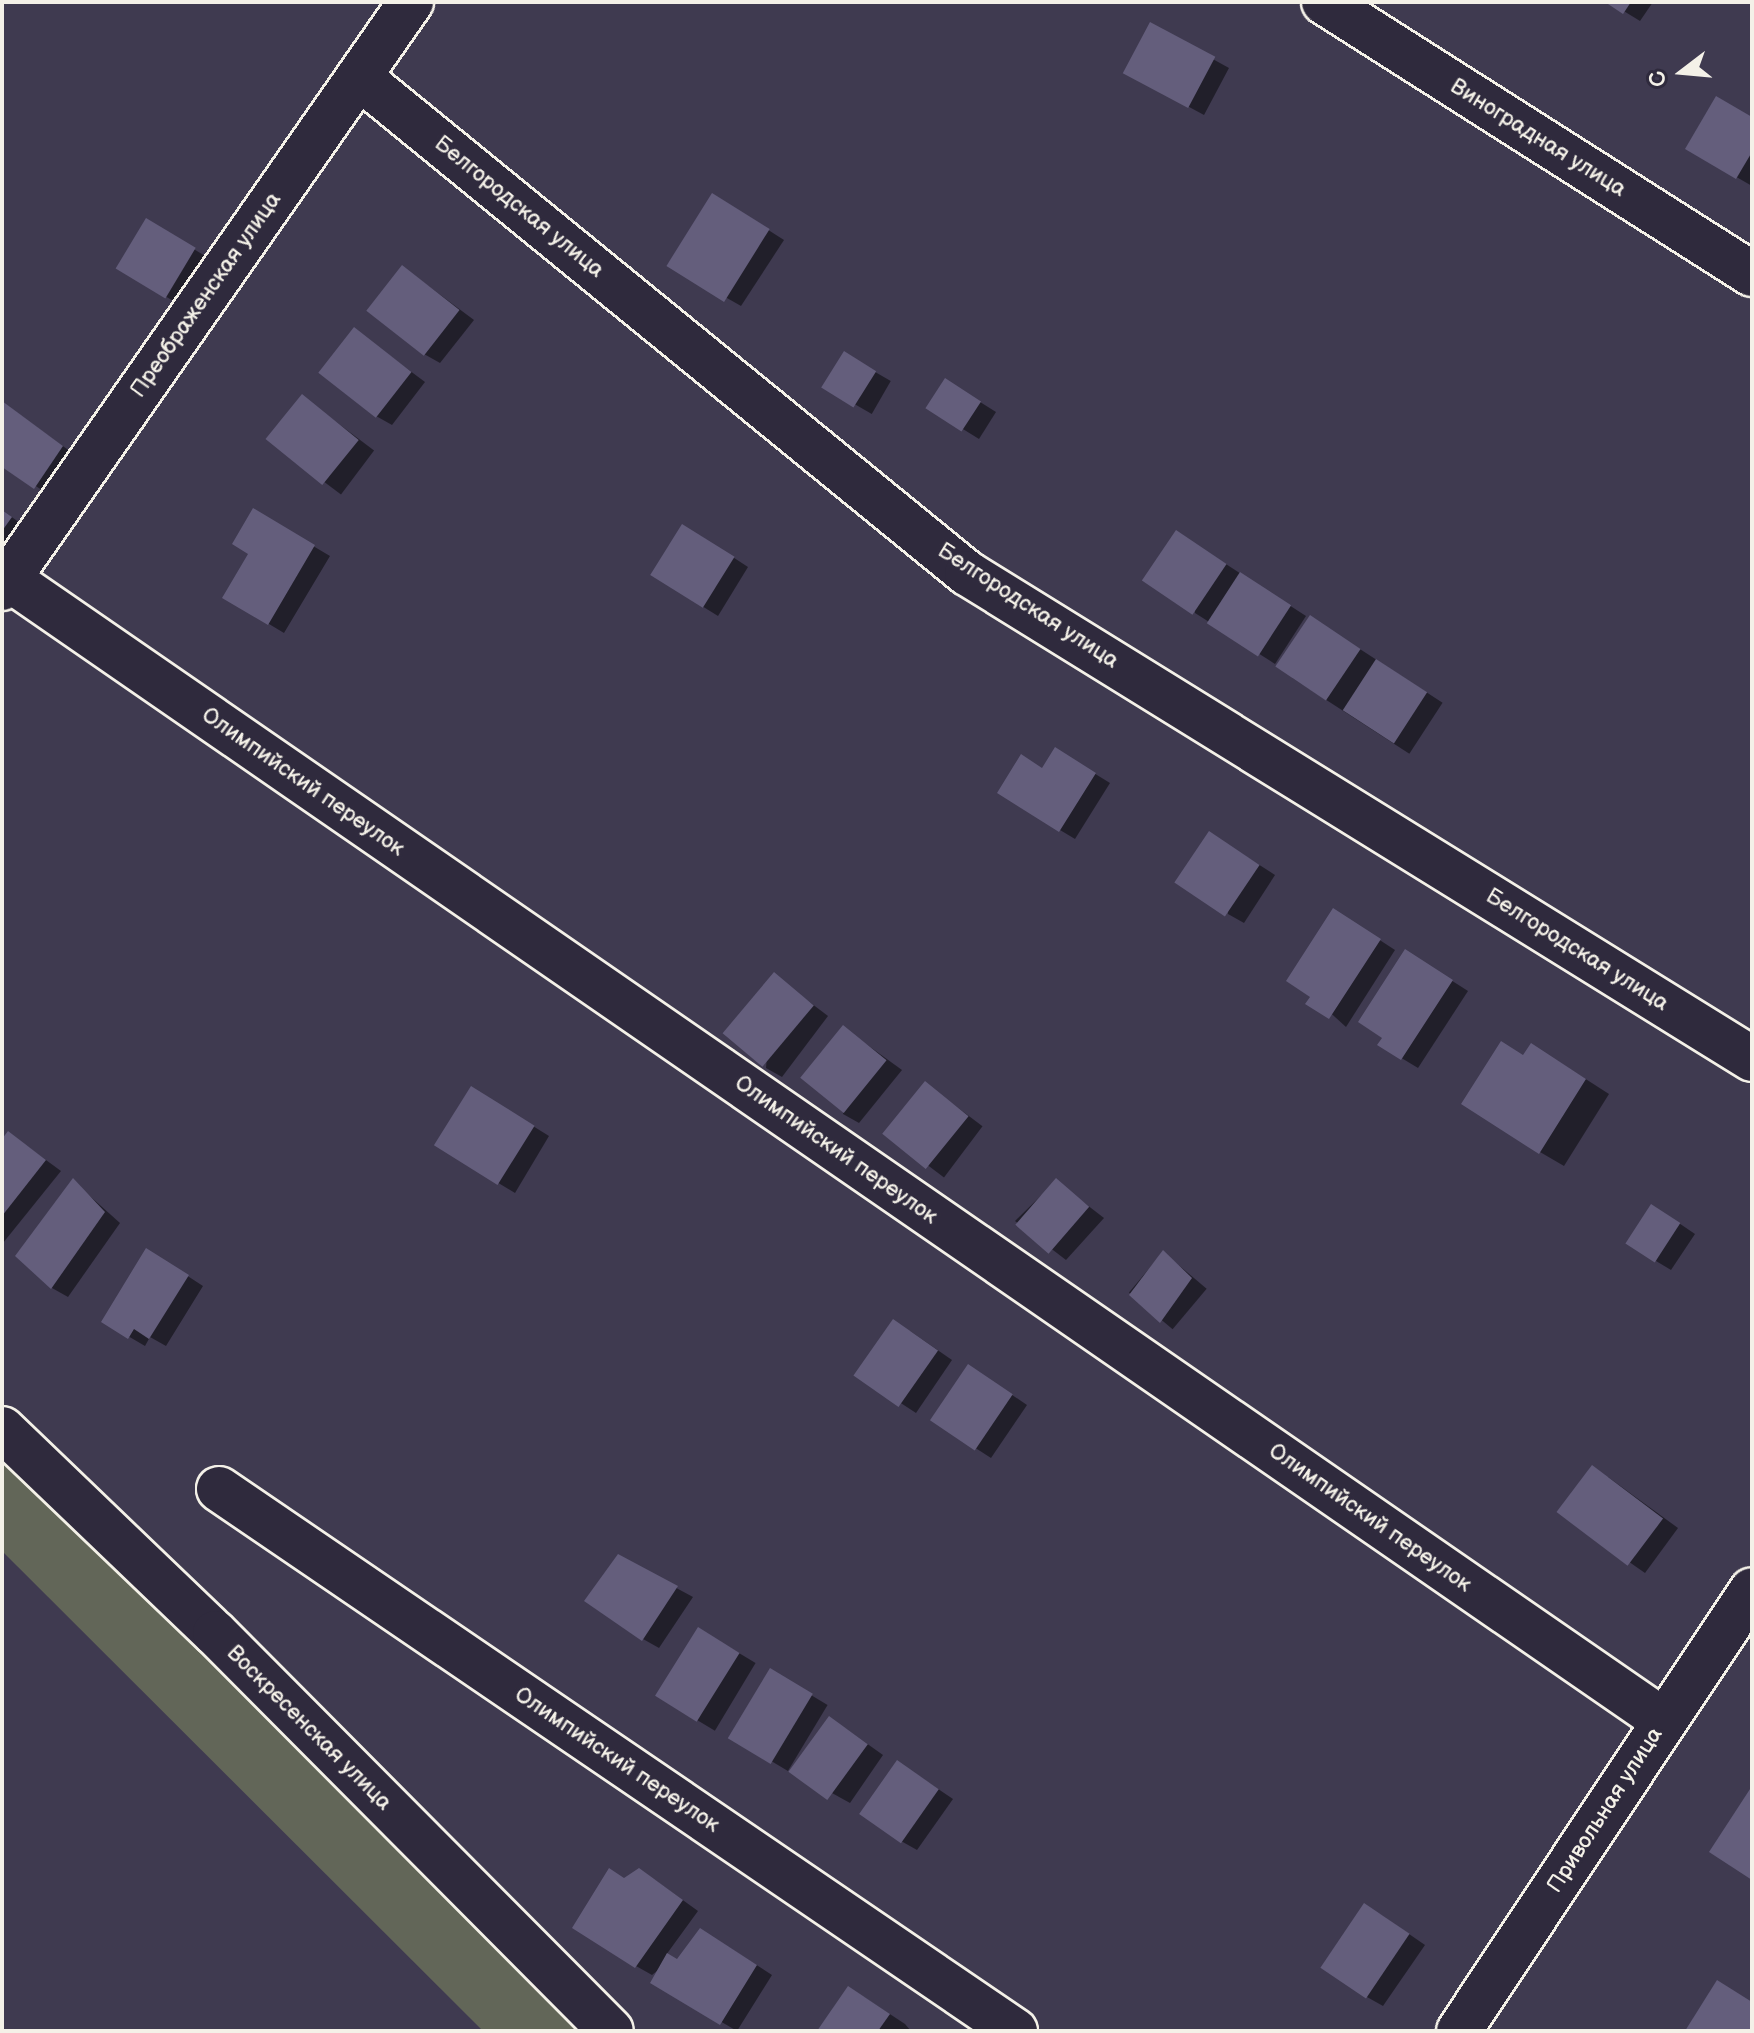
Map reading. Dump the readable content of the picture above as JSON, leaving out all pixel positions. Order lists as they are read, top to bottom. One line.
{"streets":{"street":["Виноградная улица","Белгородская улица","Преображенская улица","Олимпийский переулок","Воскресенская улица","Привольная улица"]},"crossings":[["Белгородская улица","Преображенская улица"],["Преображенская улица","Олимпийский переулок"],["Олимпийский переулок","Привольная улица"]],"north":"left"}
